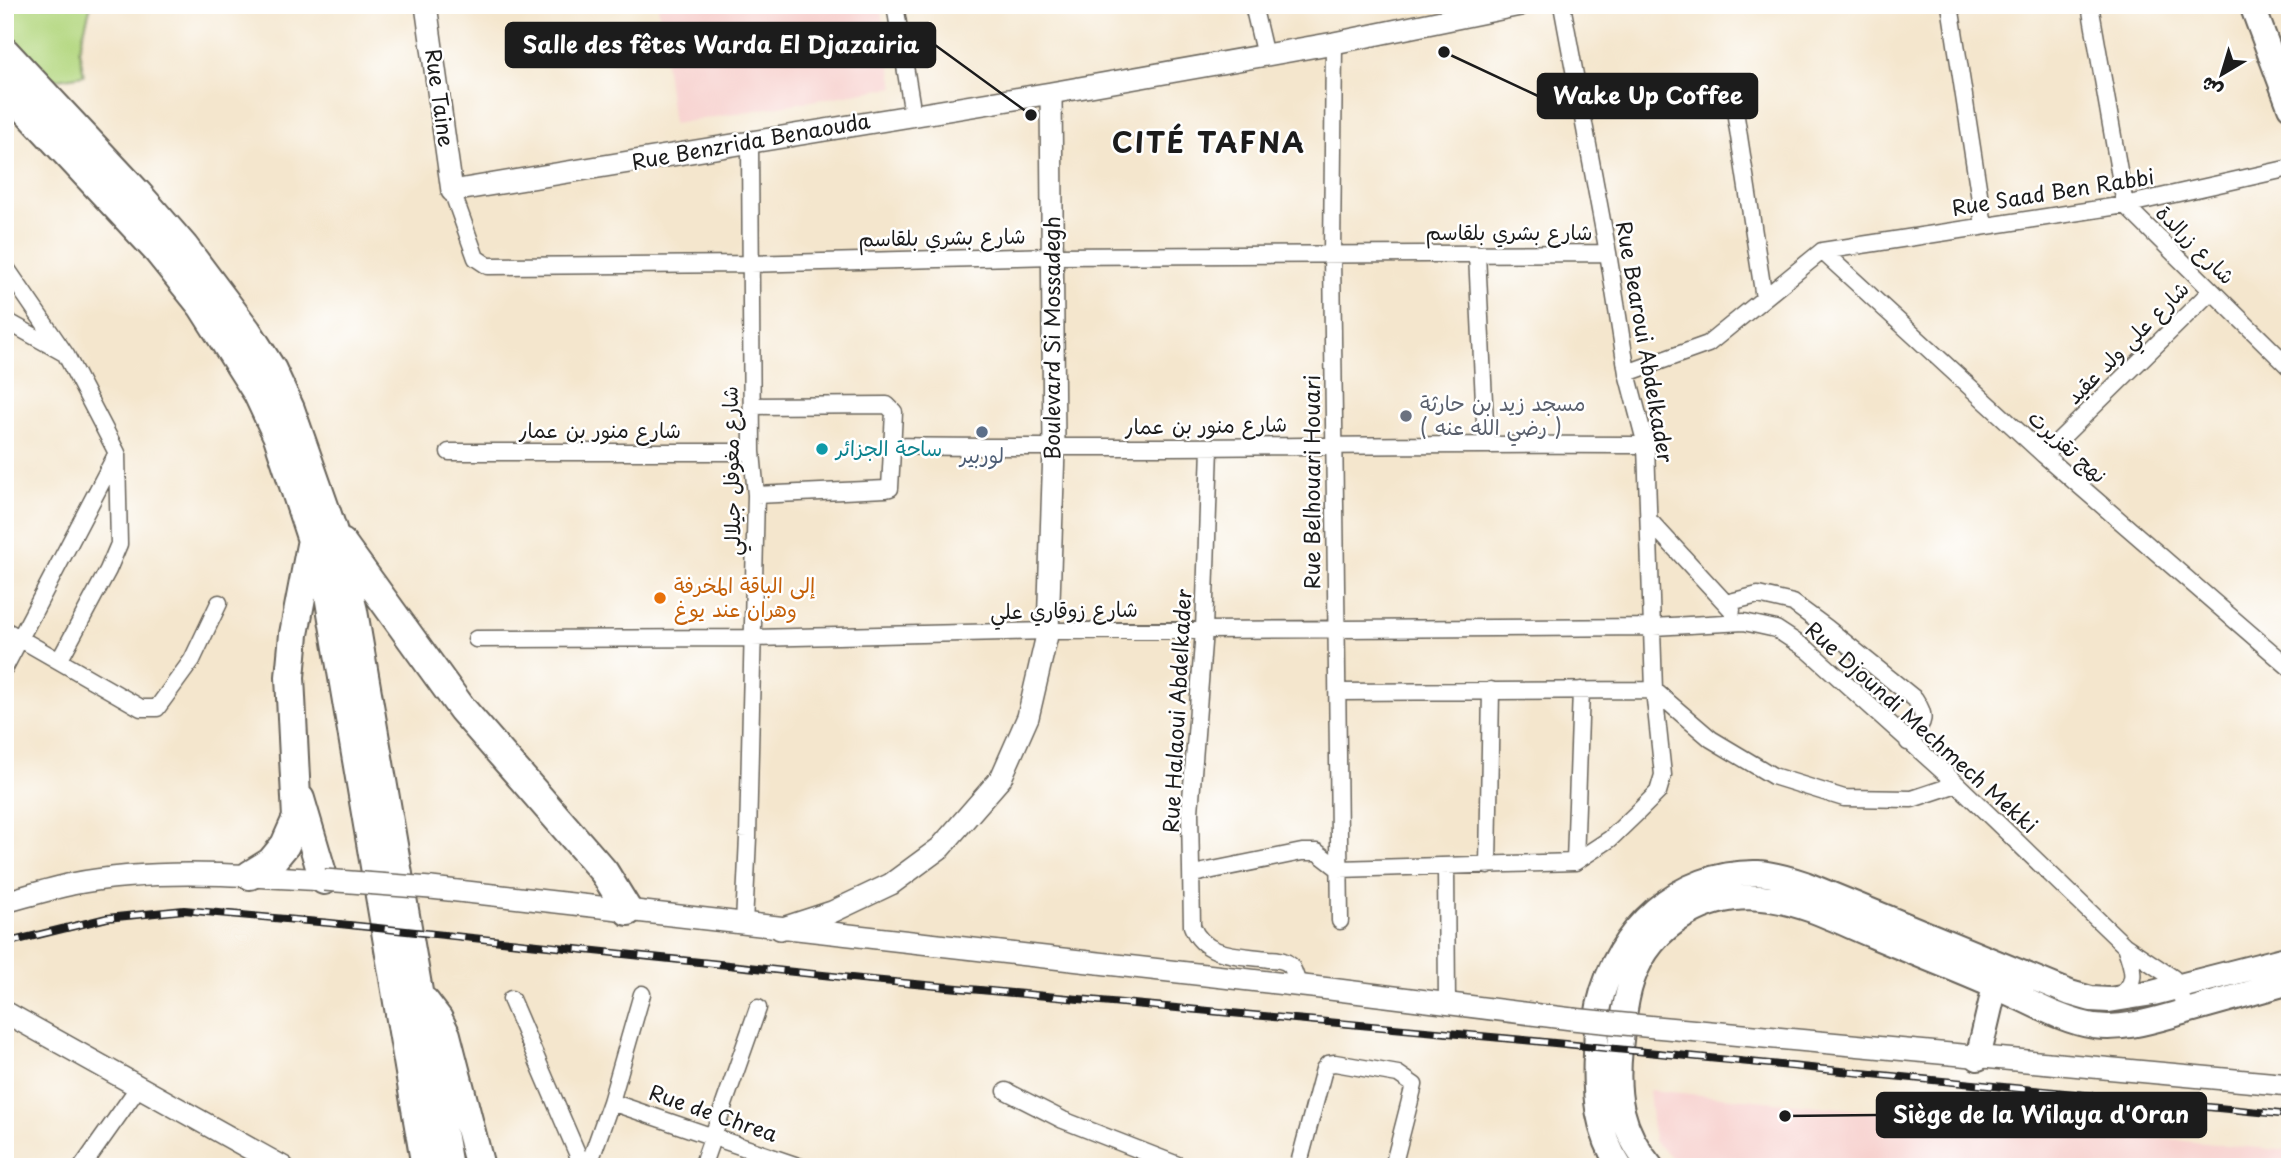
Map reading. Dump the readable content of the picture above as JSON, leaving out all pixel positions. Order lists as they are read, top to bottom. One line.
{"streets":{"main road":["Rue Taine","Rue Benzrida Benaouda","Boulevard Si Mossadegh"],"street":["Rue Saad Ben Rabbi","شارع بشري بلقاسم","شارع زرالدة","Rue Bearoui Abdelkader","شارع علي ولد عقيد","شارع منور بن عمار","نهج تقزيرت","شارع مغوفل جيلالي","Rue Belhouari Houari","شارع زوقاري علي","Rue Halaoui Abdelkader","Rue Djoundi Mechmech Mekki","Rue de Chrea"]},"crossings":[["Rue Taine","Rue Benzrida Benaouda"],["Rue Taine","شارع بشري بلقاسم"],["Rue Benzrida Benaouda","شارع بشري بلقاسم"],["Rue Benzrida Benaouda","Boulevard Si Mossadegh"],["Rue Benzrida Benaouda","شارع مغوفل جيلالي"],["Rue Saad Ben Rabbi","شارع زرالدة"],["Rue Saad Ben Rabbi","نهج تقزيرت"],["شارع بشري بلقاسم","Boulevard Si Mossadegh"],["شارع بشري بلقاسم","Rue Bearoui Abdelkader"],["شارع بشري بلقاسم","شارع مغوفل جيلالي"],["شارع بشري بلقاسم","Rue Belhouari Houari"],["شارع زرالدة","شارع علي ولد عقيد"],["Boulevard Si Mossadegh","شارع منور بن عمار"],["Boulevard Si Mossadegh","شارع زوقاري علي"],["Rue Bearoui Abdelkader","شارع منور بن عمار"],["Rue Bearoui Abdelkader","شارع زوقاري علي"],["Rue Bearoui Abdelkader","Rue Djoundi Mechmech Mekki"],["شارع علي ولد عقيد","نهج تقزيرت"],["شارع منور بن عمار","شارع مغوفل جيلالي"],["شارع منور بن عمار","Rue Belhouari Houari"],["شارع منور بن عمار","Rue Halaoui Abdelkader"],["شارع مغوفل جيلالي","شارع زوقاري علي"],["Rue Belhouari Houari","شارع زوقاري علي"],["شارع زوقاري علي","Rue Halaoui Abdelkader"],["شارع زوقاري علي","Rue Djoundi Mechmech Mekki"]],"districts":["CITÉ TAFNA"],"places":["Wake Up Coffee","Salle des fêtes Warda El Djazairia","مسجد زيد بن حارثة ( رضي الله عنه )","لوربير","ساحة الجزائر","إلى الباقة المخرفة وهران عند يوغ","Siège de la Wilaya d'Oran"],"north":"bottom left"}
